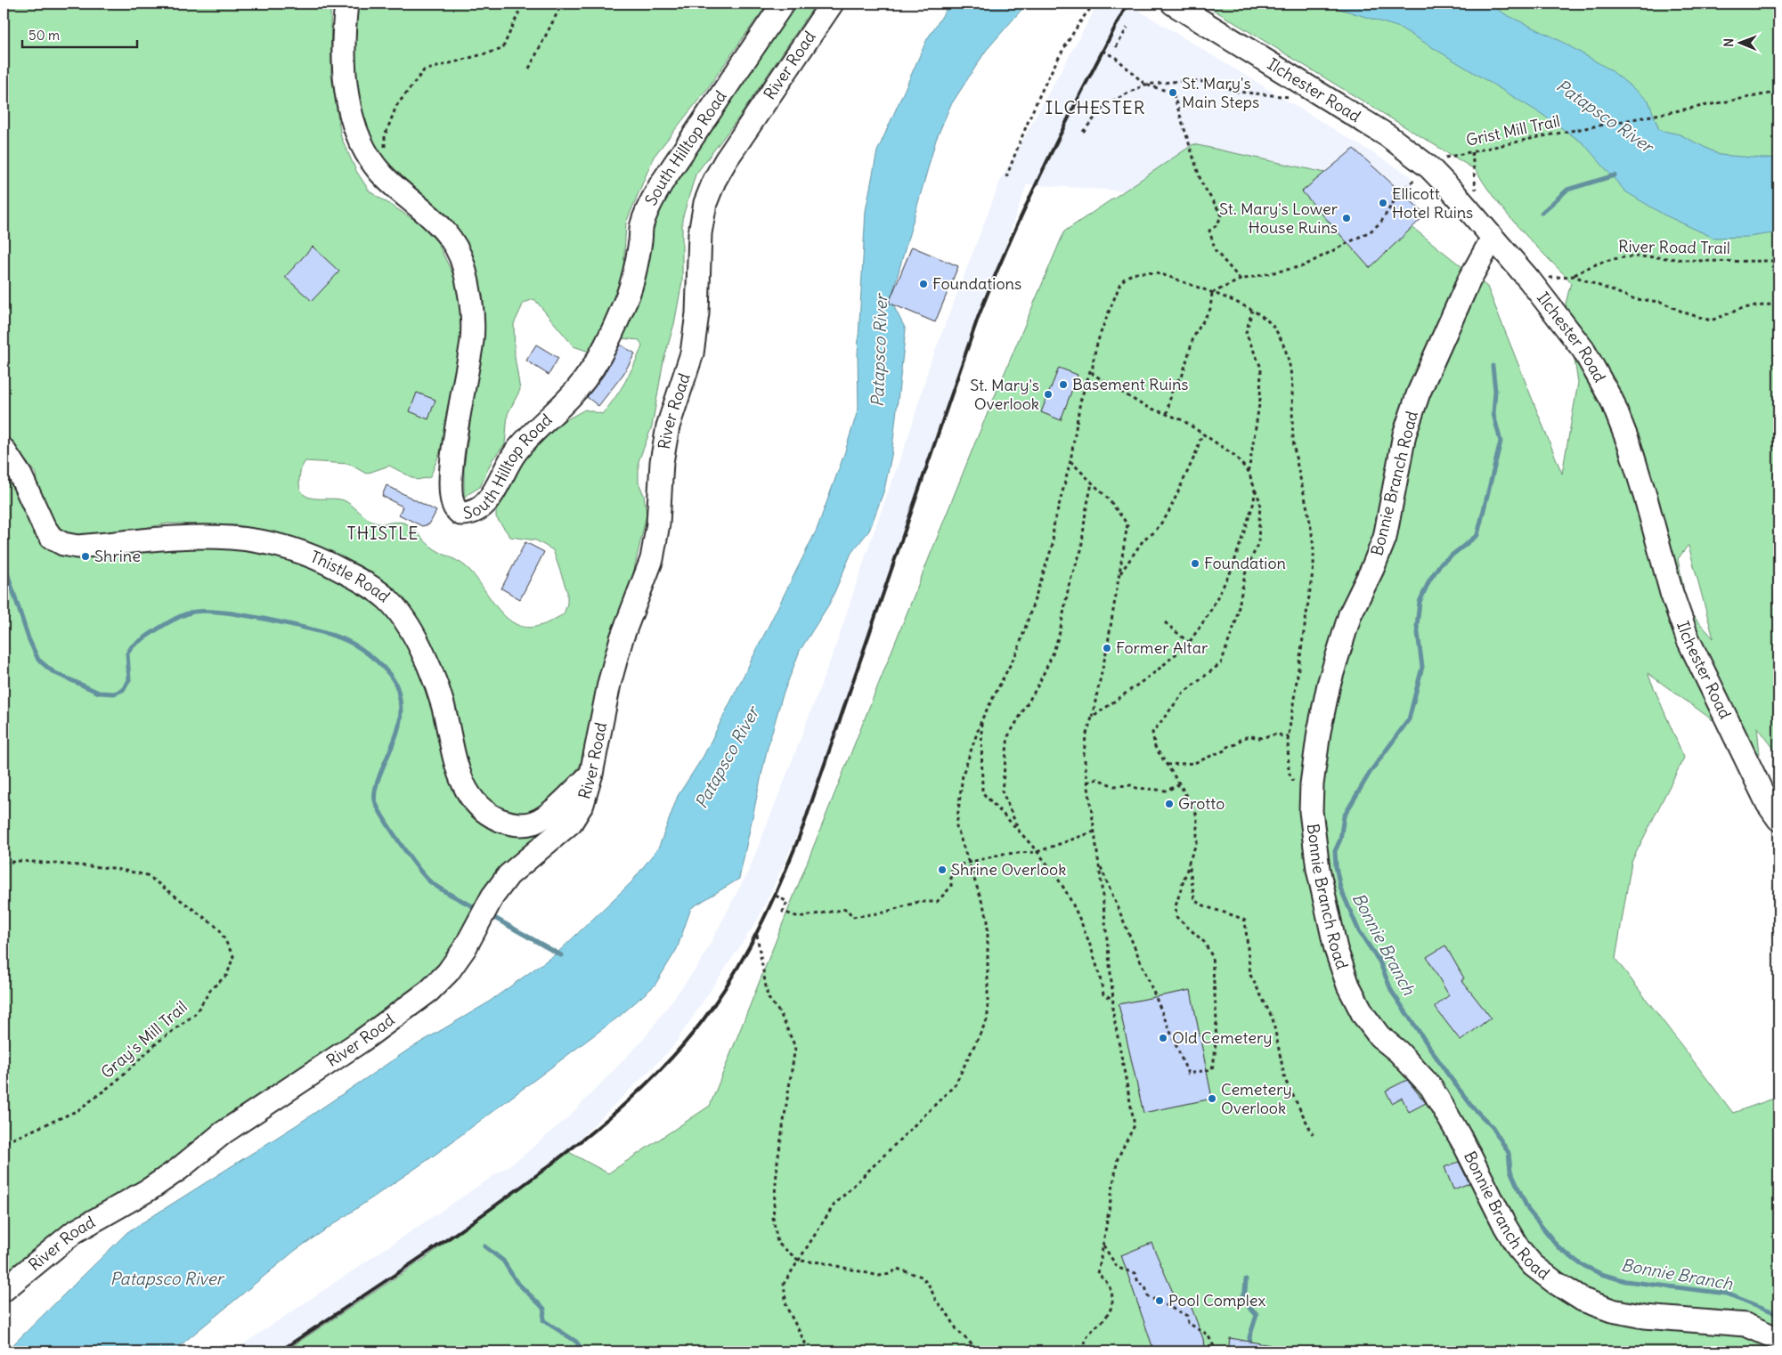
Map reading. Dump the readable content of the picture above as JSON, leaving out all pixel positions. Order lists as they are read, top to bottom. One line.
{"streets":{"street":["River Road","Ilchester Road","South Hilltop Road","Bonnie Branch Road","Thistle Road"],"path":["Grist Mill Trail","River Road Trail","Gray's Mill Trail"]},"crossings":[["River Road","Thistle Road"],["Ilchester Road","Grist Mill Trail"],["Ilchester Road","Bonnie Branch Road"]],"districts":["ILCHESTER","THISTLE"],"water":["Patapsco River","Bonnie Branch"],"places":["St. Mary's Main Steps","Ellicott Hotel Ruins","St. Mary's Lower House Ruins","Foundations","Basement Ruins","St. Mary's Overlook","Shrine","Foundation","Former Altar","Grotto","Shrine Overlook","Old Cemetery","Cemetery Overlook","Pool Complex"],"scale_bar":"50 m","north":"left"}
